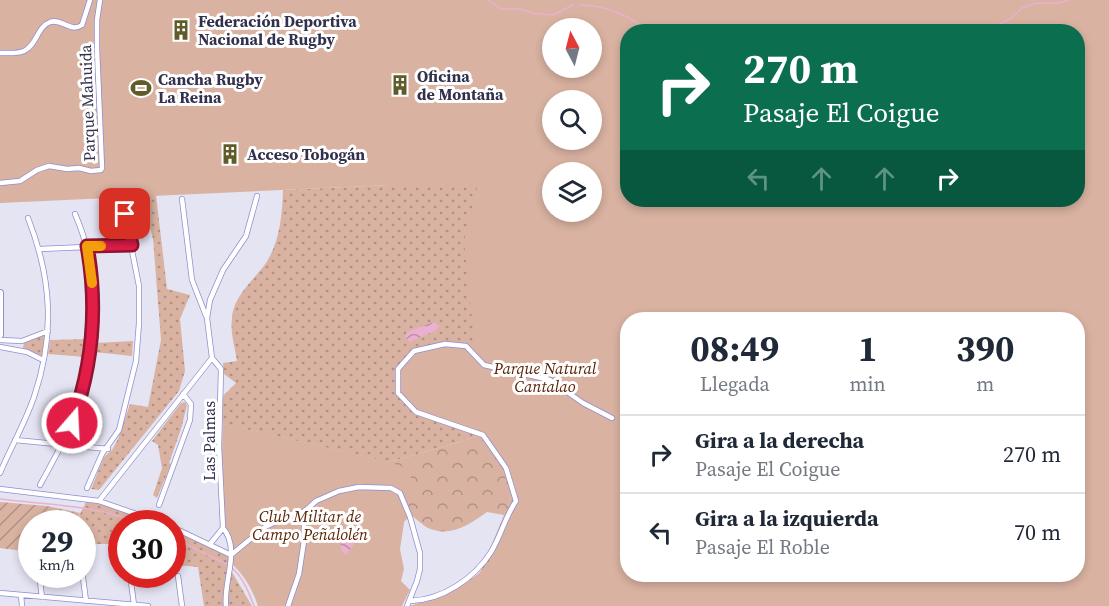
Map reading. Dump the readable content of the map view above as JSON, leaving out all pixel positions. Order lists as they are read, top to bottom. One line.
{"streets":{"street":["Parque Mahuida","Las Palmas"]},"parks":["Parque Natural Cantalao","Club Militar de Campo Peñalolén"],"places":{"building":["Federación Deportiva Nacional de Rugby","Oficina de Montaña","Acceso Tobogán"],"sports":["Cancha Rugby La Reina"]},"north":"top","page":{"turn":["270 m","Pasaje El Coigue"],"eta":["08:49","Llegada","1","min","390","m"],"list":[{"name":"Gira a la derecha","note":"Pasaje El Coigue","value":"270 m"},{"name":"Gira a la izquierda","note":"Pasaje El Roble","value":"70 m"}],"speed":"29 km/h","limit":"30"}}
